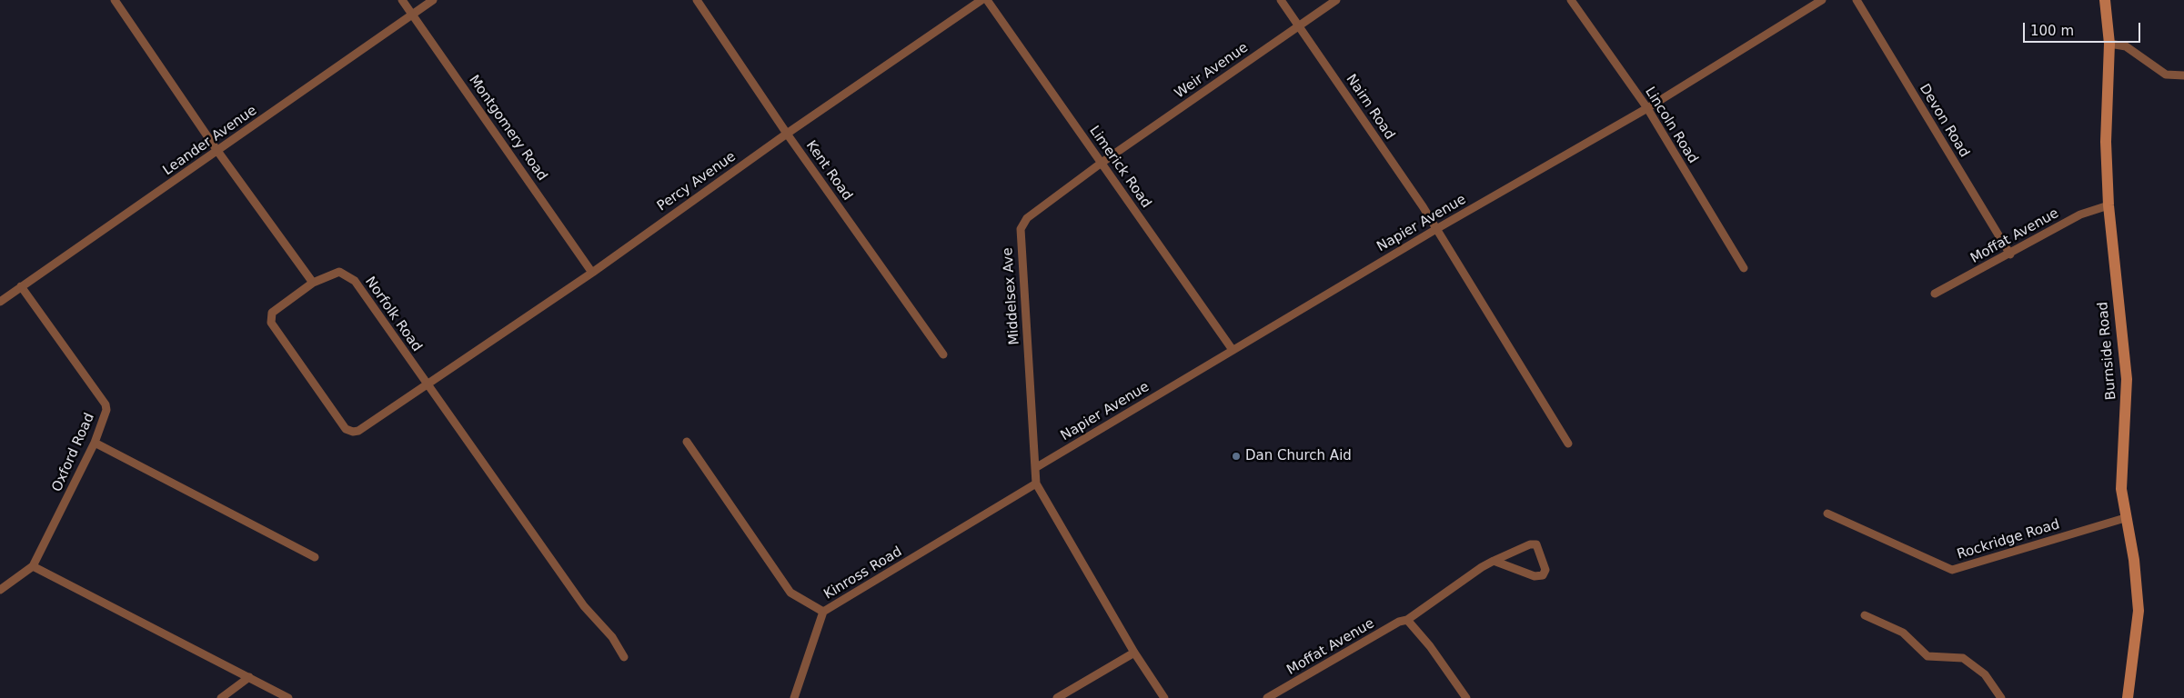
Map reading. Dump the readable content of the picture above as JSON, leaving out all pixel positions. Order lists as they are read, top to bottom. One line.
{"streets":{"main road":["Burnside Road"],"street":["Weir Avenue","Nairn Road","Devon Road","Lincoln Road","Montgomery Road","Leander Avenue","Limerick Road","Kent Road","Percy Avenue","Napier Avenue","Moffat Avenue","Middelsex Ave","Norfolk Road","Oxford Road","Rockridge Road","Kinross Road"]},"crossings":[["Weir Avenue","Nairn Road"],["Weir Avenue","Limerick Road"],["Weir Avenue","Middelsex Ave"],["Nairn Road","Napier Avenue"],["Devon Road","Moffat Avenue"],["Lincoln Road","Napier Avenue"],["Montgomery Road","Leander Avenue"],["Montgomery Road","Percy Avenue"],["Leander Avenue","Oxford Road"],["Limerick Road","Napier Avenue"],["Limerick Road","Middelsex Ave"],["Kent Road","Percy Avenue"],["Percy Avenue","Norfolk Road"],["Napier Avenue","Middelsex Ave"],["Moffat Avenue","Burnside Road"],["Middelsex Ave","Kinross Road"],["Burnside Road","Rockridge Road"]],"places":["Dan Church Aid"],"scale_bar":"100 m"}
